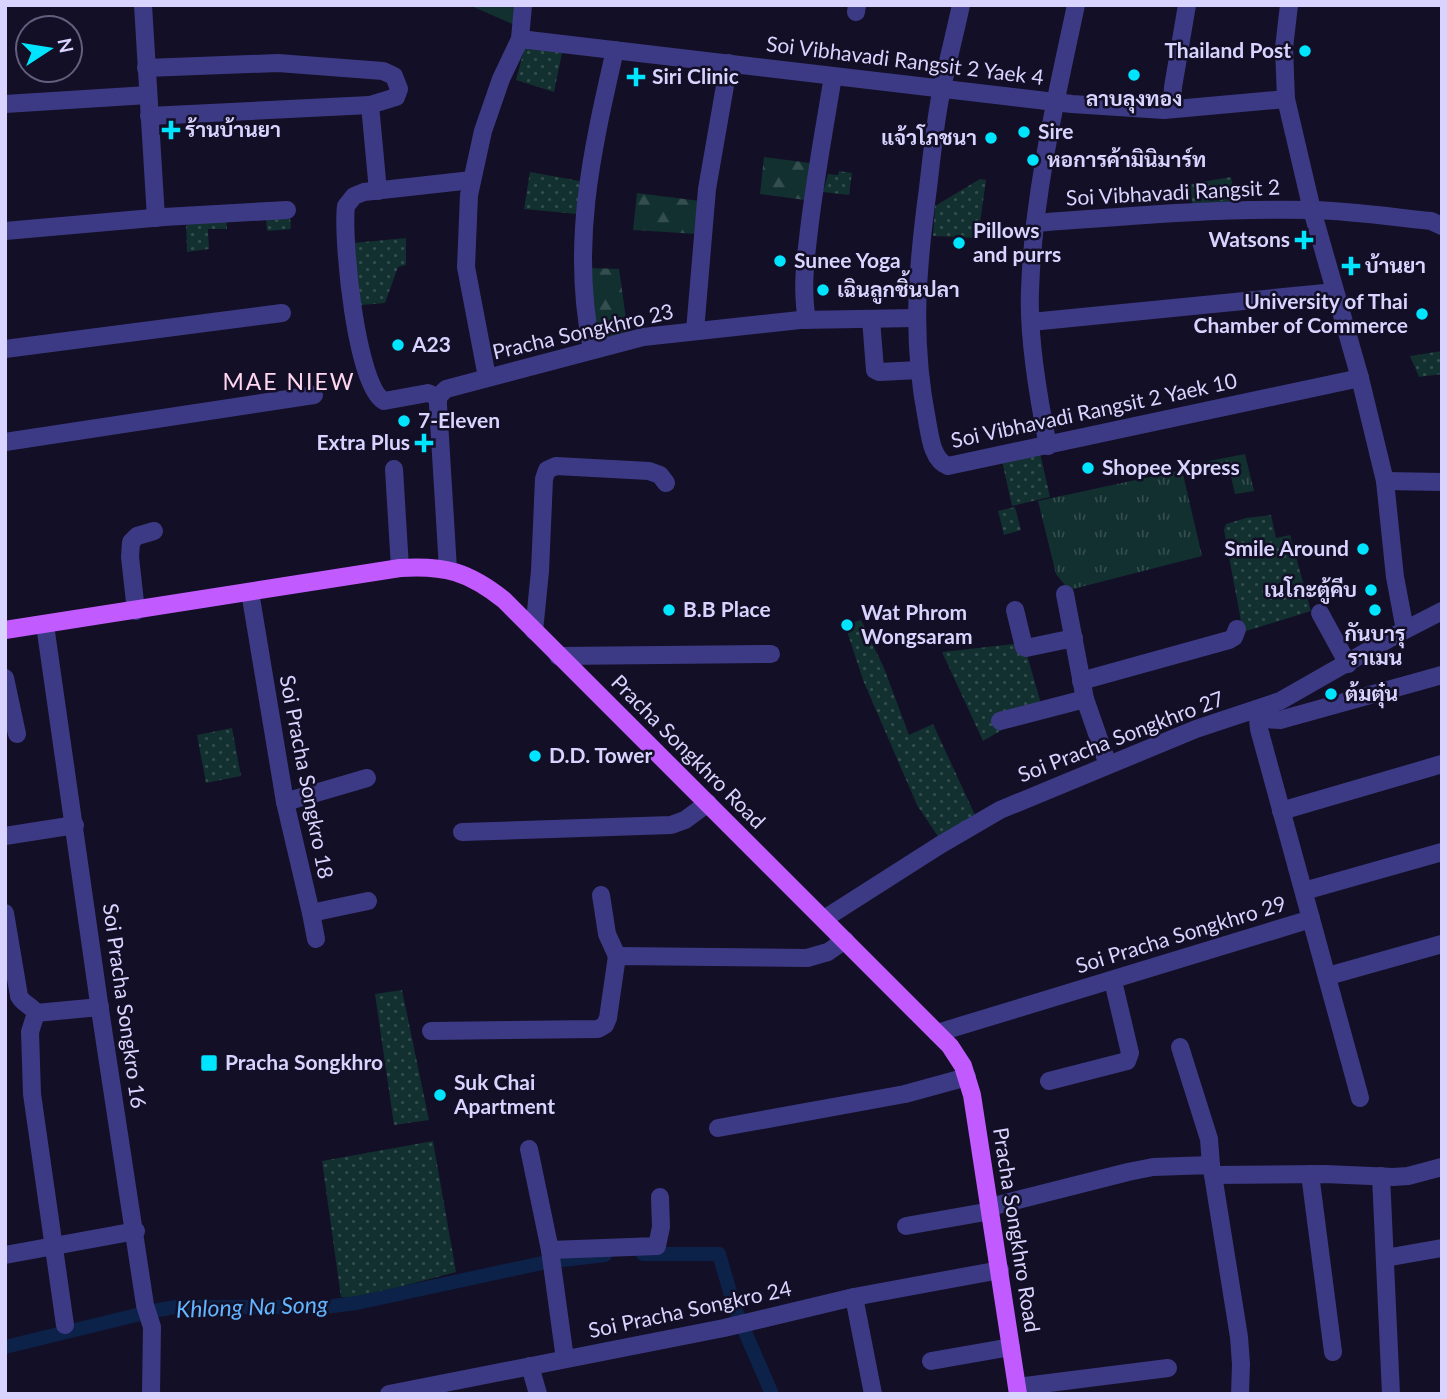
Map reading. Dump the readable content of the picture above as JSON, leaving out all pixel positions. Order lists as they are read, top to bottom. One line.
{"streets":{"main road":["Pracha Songkhro Road"],"street":["Soi Vibhavadi Rangsit 2 Yaek 4","Soi Vibhavadi Rangsit 2","Pracha Songkhro 23","Soi Vibhavadi Rangsit 2 Yaek 10","Soi Pracha Songkhro 27","Soi Pracha Songkro 18","Soi Pracha Songkhro 29","Soi Pracha Songkro 16","Soi Pracha Songkro 24"]},"crossings":[["Soi Vibhavadi Rangsit 2 Yaek 4","Soi Vibhavadi Rangsit 2"],["Soi Vibhavadi Rangsit 2 Yaek 4","Soi Vibhavadi Rangsit 2 Yaek 10"],["Soi Vibhavadi Rangsit 2","Soi Vibhavadi Rangsit 2 Yaek 10"],["Soi Vibhavadi Rangsit 2","Soi Pracha Songkhro 27"],["Pracha Songkhro 23","Soi Vibhavadi Rangsit 2 Yaek 10"],["Soi Pracha Songkhro 27","Pracha Songkhro Road"],["Soi Pracha Songkhro 27","Soi Pracha Songkhro 29"],["Pracha Songkhro Road","Soi Pracha Songkro 18"],["Pracha Songkhro Road","Soi Pracha Songkhro 29"],["Pracha Songkhro Road","Soi Pracha Songkro 16"],["Pracha Songkhro Road","Soi Pracha Songkro 24"]],"districts":["MAE NIEW"],"water":["Khlong Na Song"],"places":{"other":["Thailand Post","ลาบลุงทอง","Sire","แจ้วโภชนา","หอการค้ามินิมาร์ท","Pillows and purrs","Sunee Yoga","เฉินลูกชิ้นปลา","University of Thai Chamber of Commerce","A23","7-Eleven","Shopee Xpress","Smile Around","เนโกะตู้คีบ","B.B Place","กันบารุ ราเมน","Wat Phrom Wongsaram","ต้มตุ๋น","D.D. Tower","Suk Chai Apartment"],"health":["Siri Clinic","ร้านบ้านยา","Watsons","บ้านยา","Extra Plus"],"transit":["Pracha Songkhro"]},"north":"right"}
